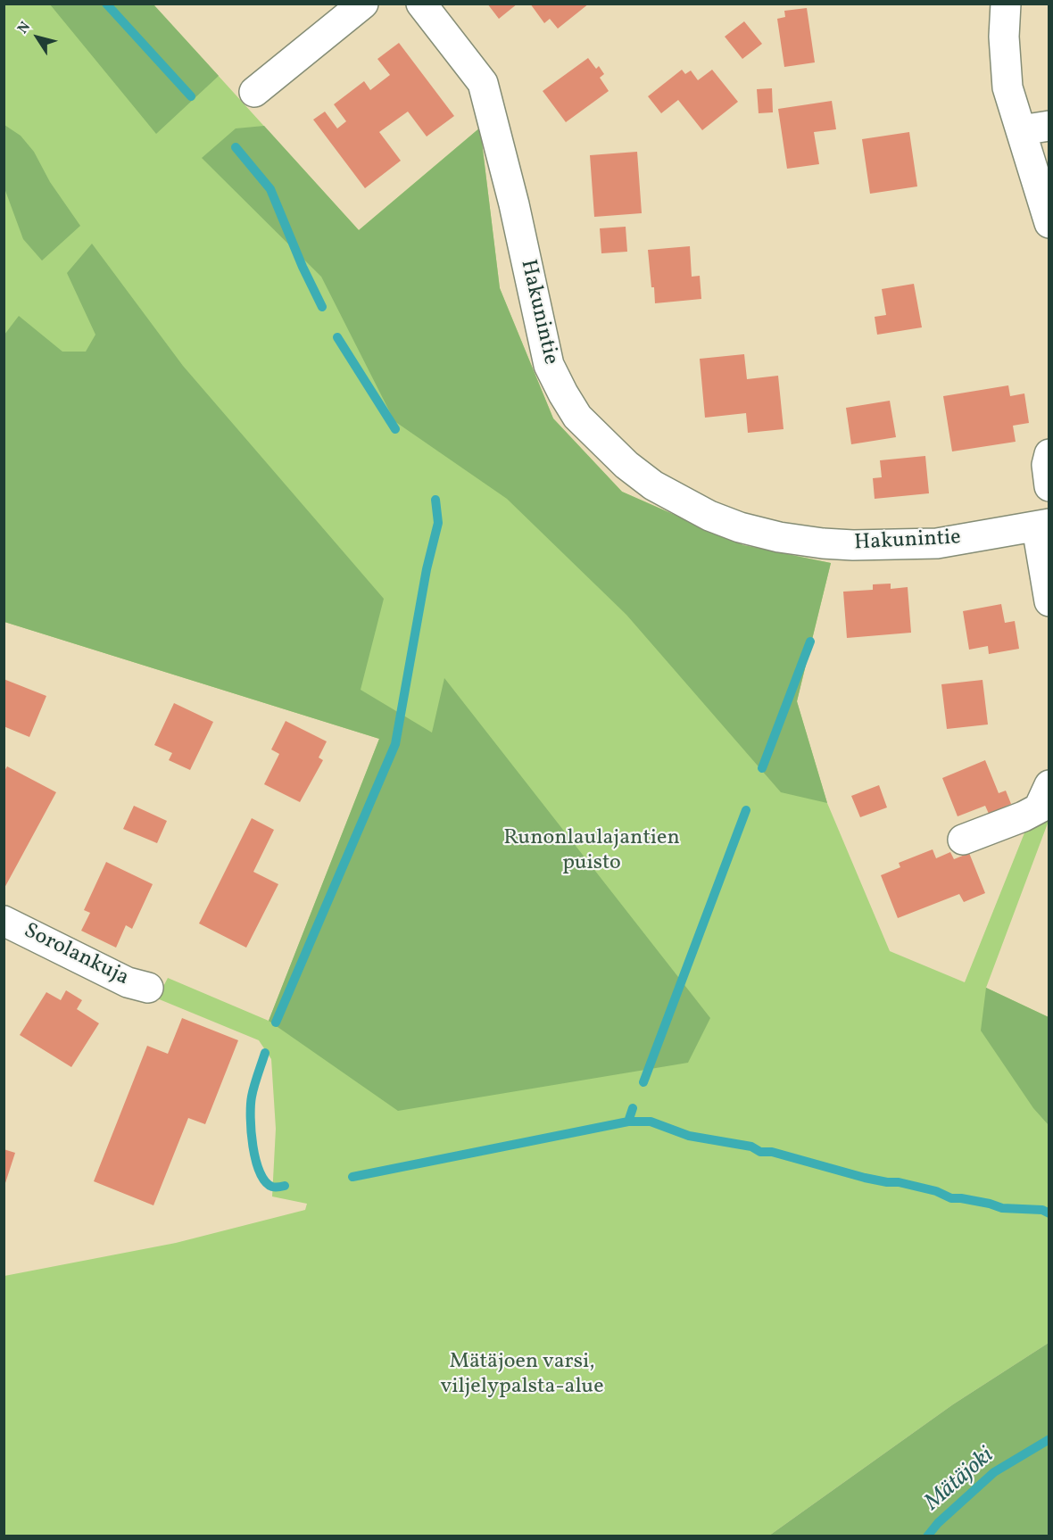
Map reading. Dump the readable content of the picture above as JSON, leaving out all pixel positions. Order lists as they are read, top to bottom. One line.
{"streets":{"street":["Hakunintie","Sorolankuja"]},"water":["Mätäjoki"],"parks":["Runonlaulajantien puisto","Mätäjoen varsi, viljelypalsta-alue"],"north":"top left"}
